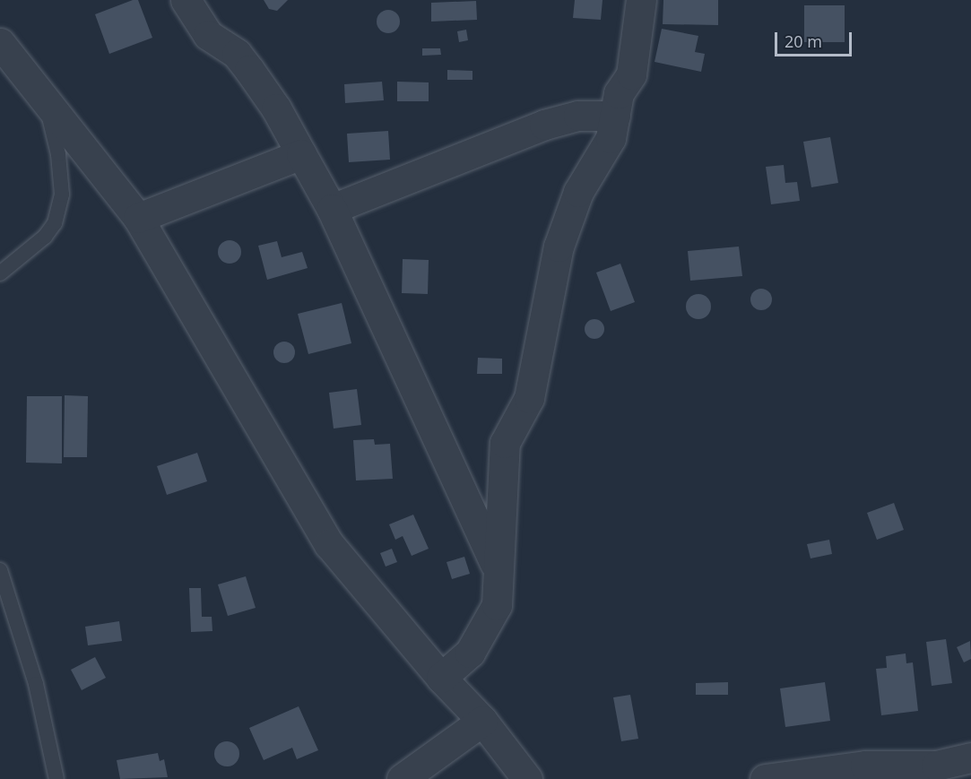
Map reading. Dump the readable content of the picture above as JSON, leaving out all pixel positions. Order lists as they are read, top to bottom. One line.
{"scale_bar":"20 m"}
